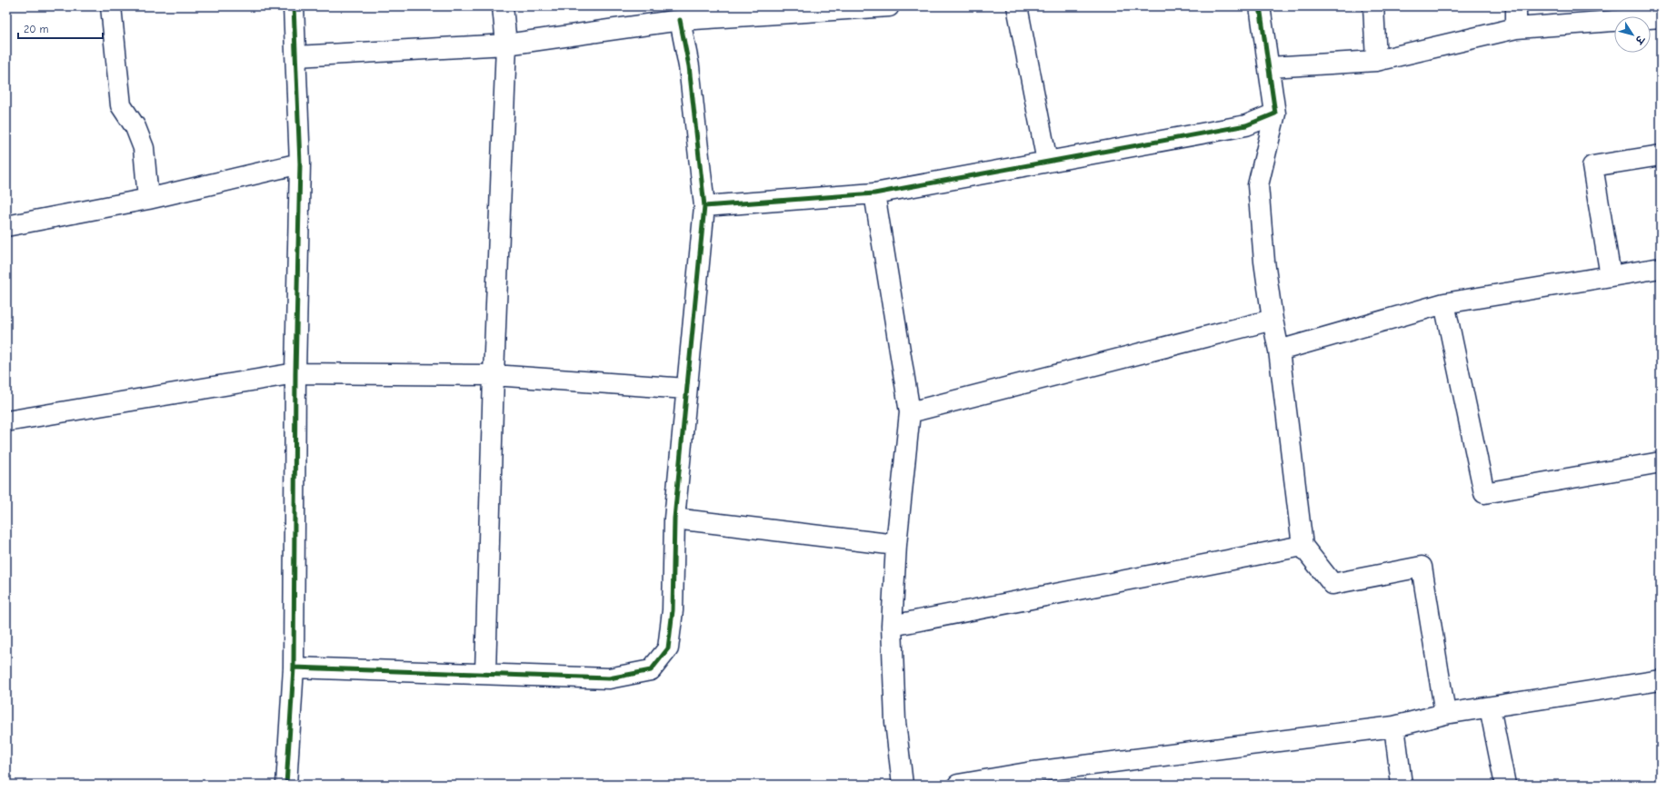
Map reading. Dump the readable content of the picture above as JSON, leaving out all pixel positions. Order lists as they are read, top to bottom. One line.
{"scale_bar":"20 m","north":"bottom right"}
